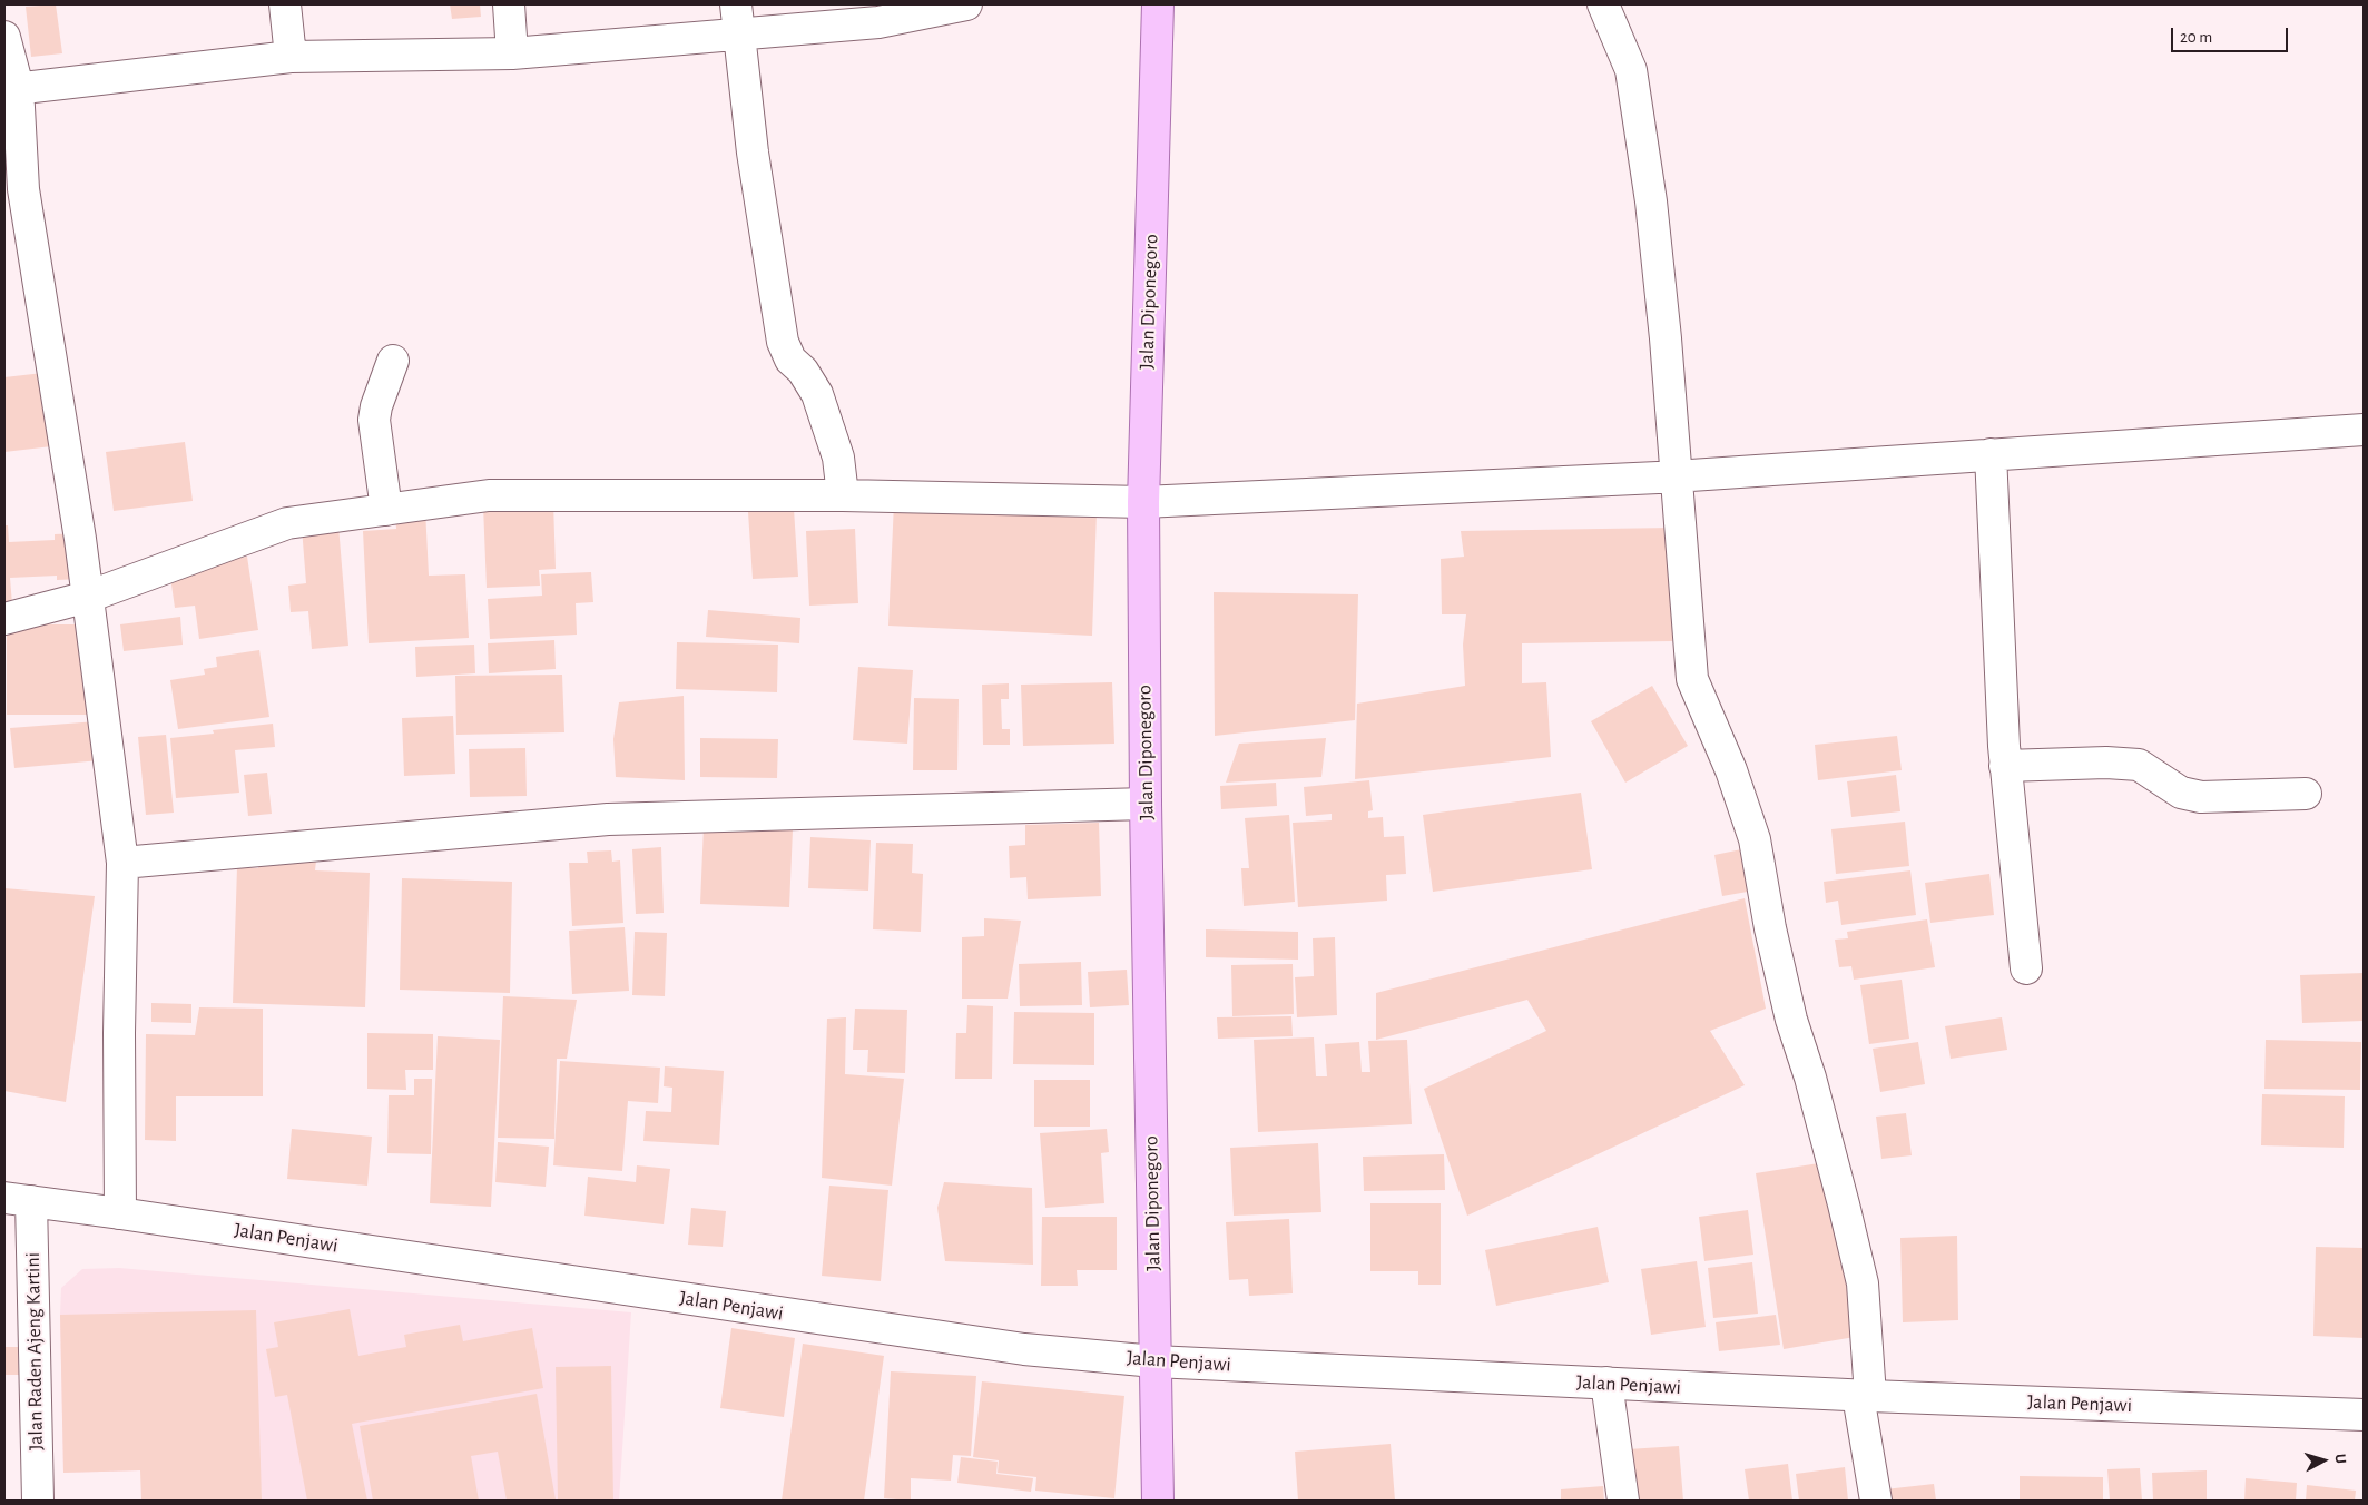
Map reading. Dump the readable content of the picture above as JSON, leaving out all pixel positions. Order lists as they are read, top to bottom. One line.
{"streets":{"main road":["Jalan Diponegoro"],"street":["Jalan Penjawi","Jalan Raden Ajeng Kartini"]},"crossings":[["Jalan Diponegoro","Jalan Penjawi"],["Jalan Penjawi","Jalan Raden Ajeng Kartini"]],"scale_bar":"20 m","north":"right"}
